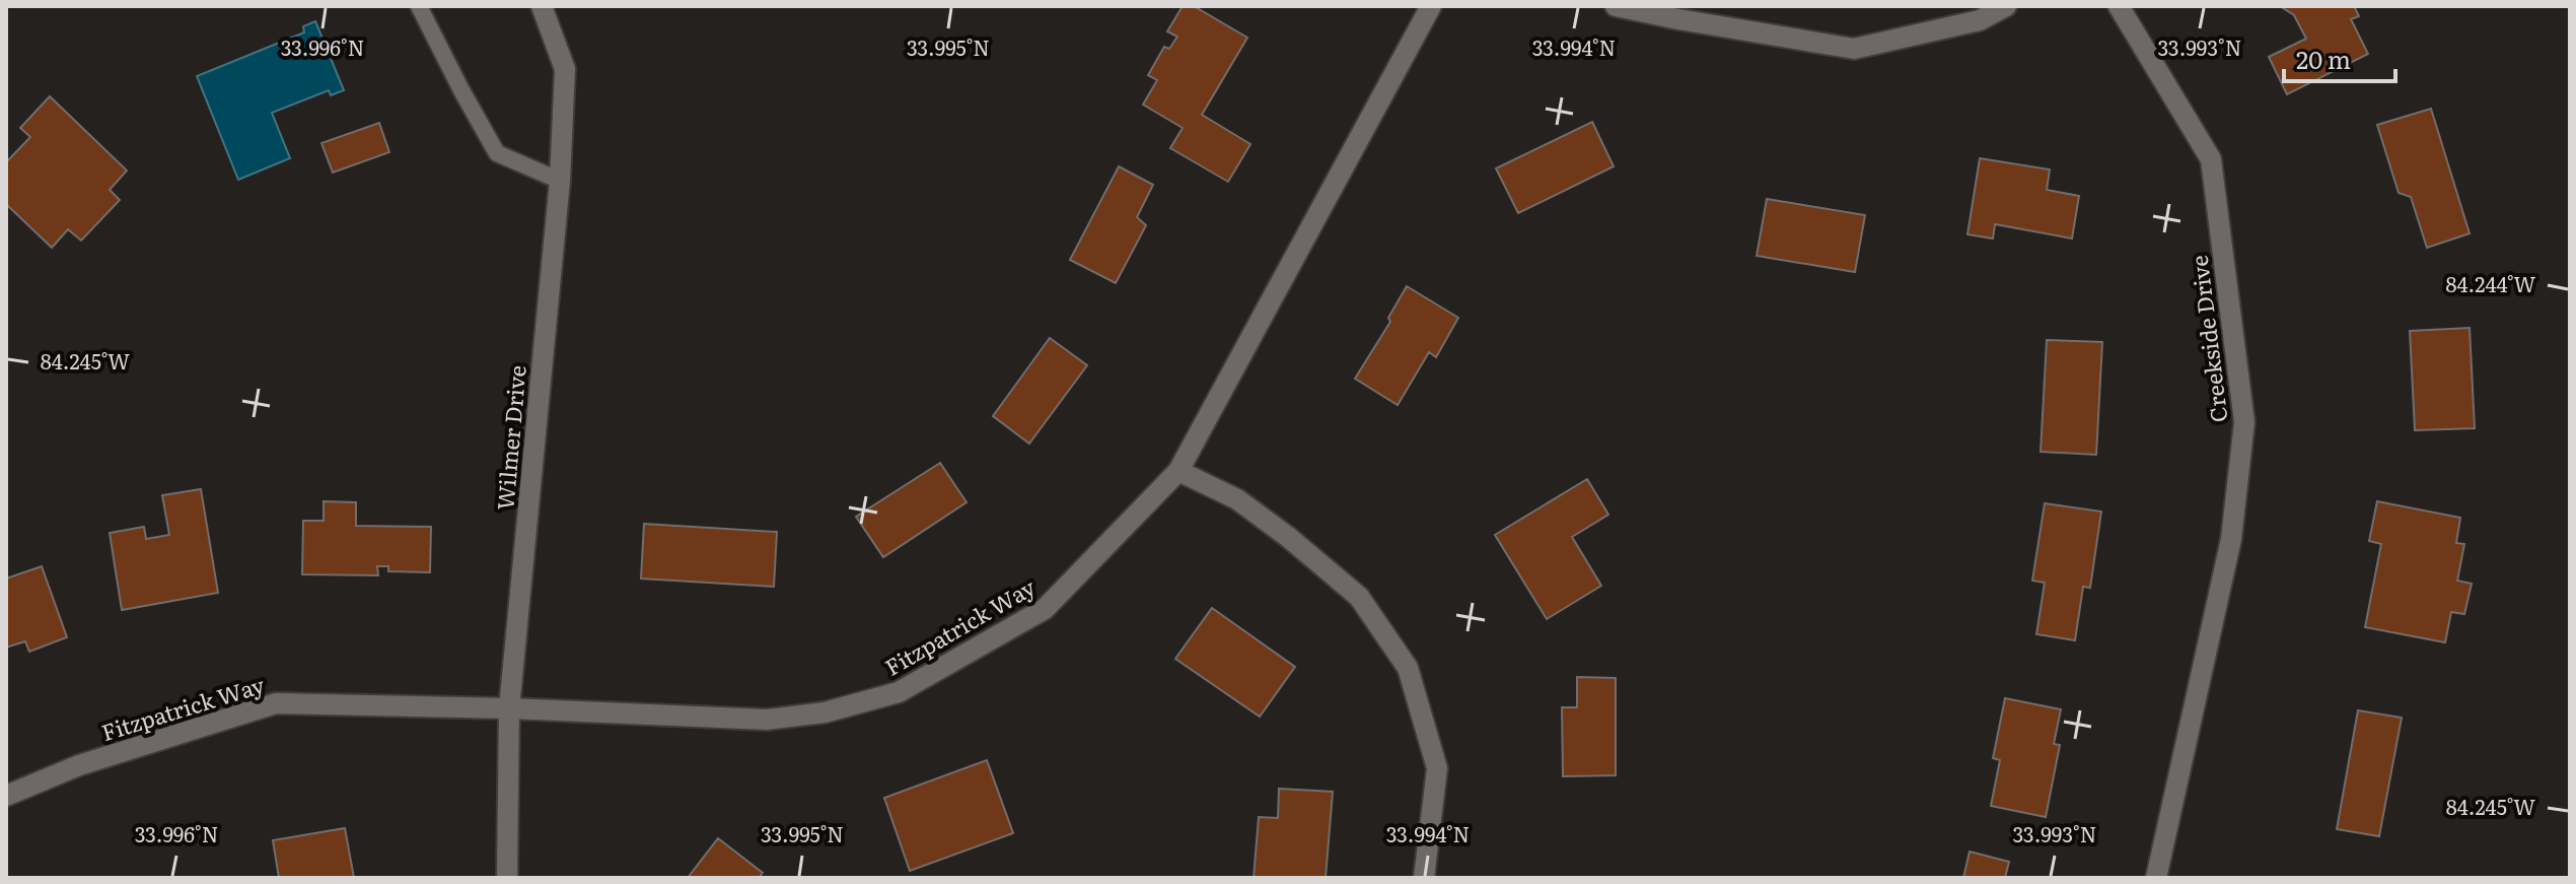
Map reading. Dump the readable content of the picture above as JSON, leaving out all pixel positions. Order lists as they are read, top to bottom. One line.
{"streets":{"street":["Creekside Drive","Wilmer Drive","Fitzpatrick Way"]},"crossings":[["Wilmer Drive","Fitzpatrick Way"]],"scale_bar":"20 m","coordinates":["33.996°N","33.995°N","33.994°N","33.993°N","84.244°W","84.245°W"]}
